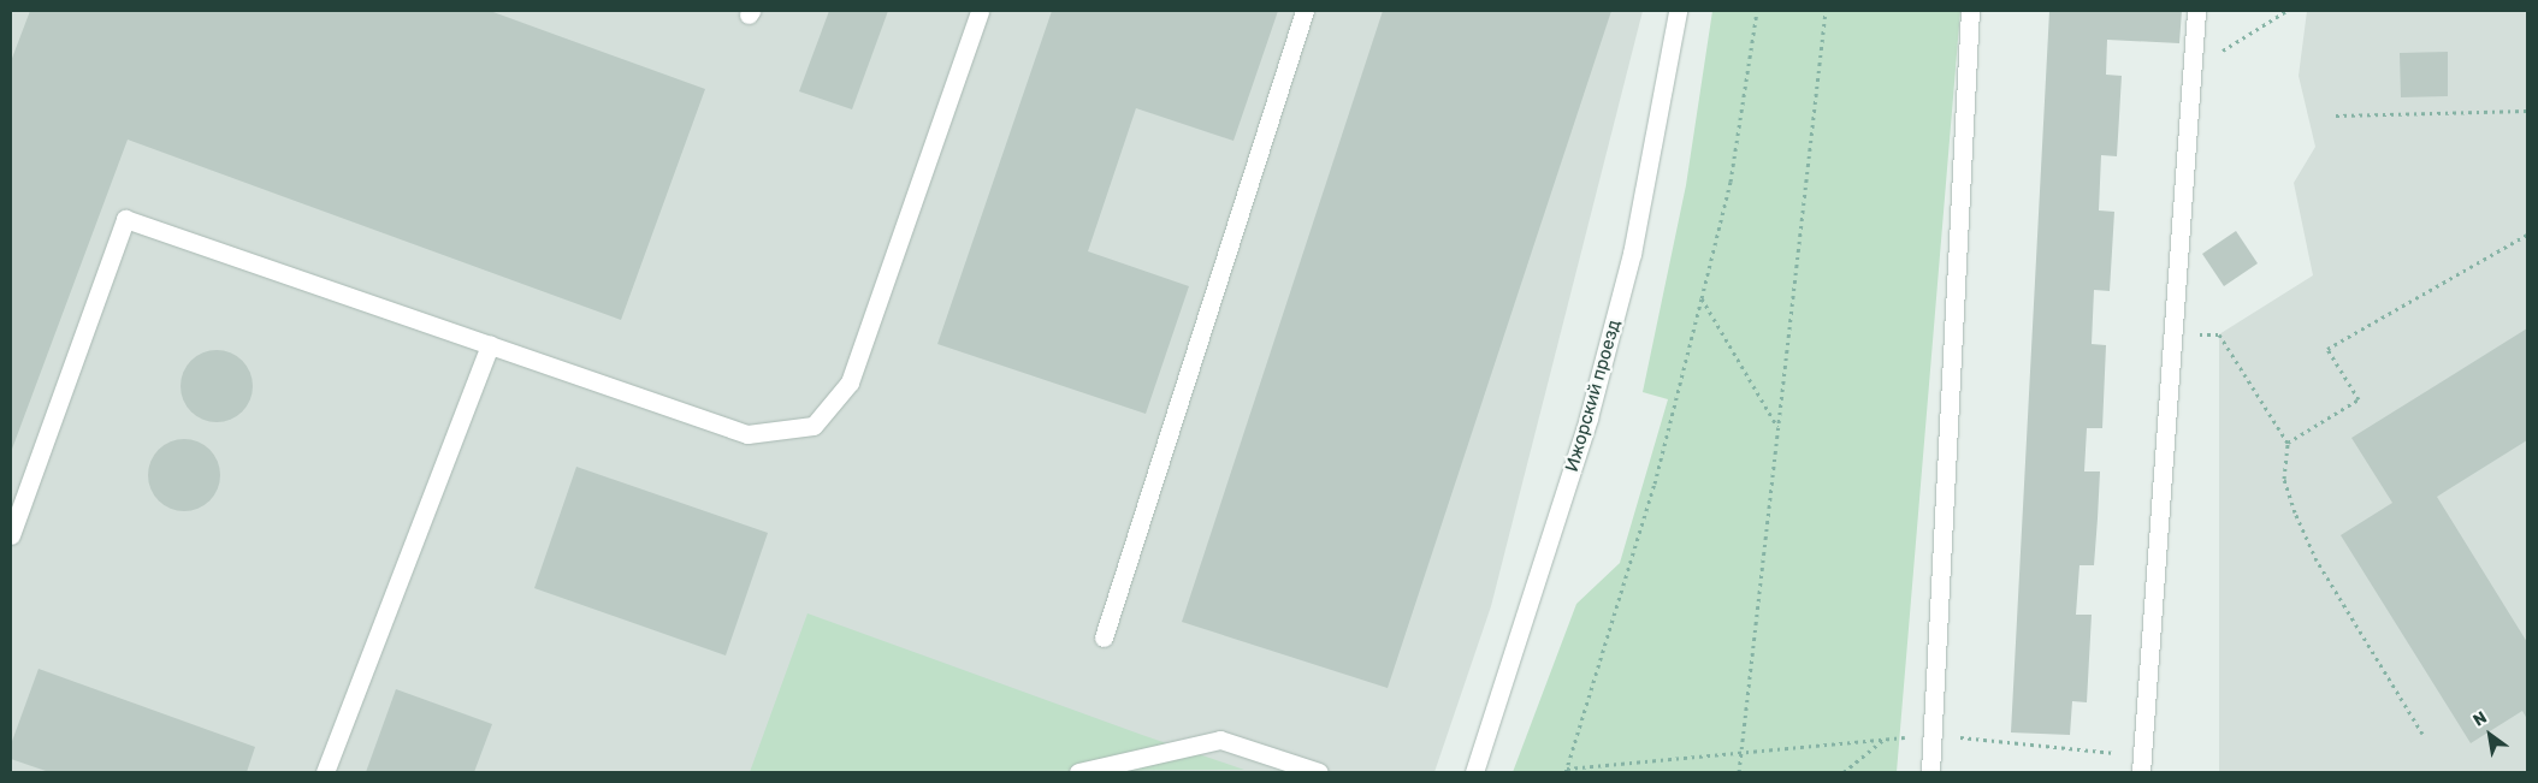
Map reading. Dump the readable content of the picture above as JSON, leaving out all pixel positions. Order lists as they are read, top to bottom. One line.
{"streets":{"street":["Ижорский проезд"]},"north":"top left"}
